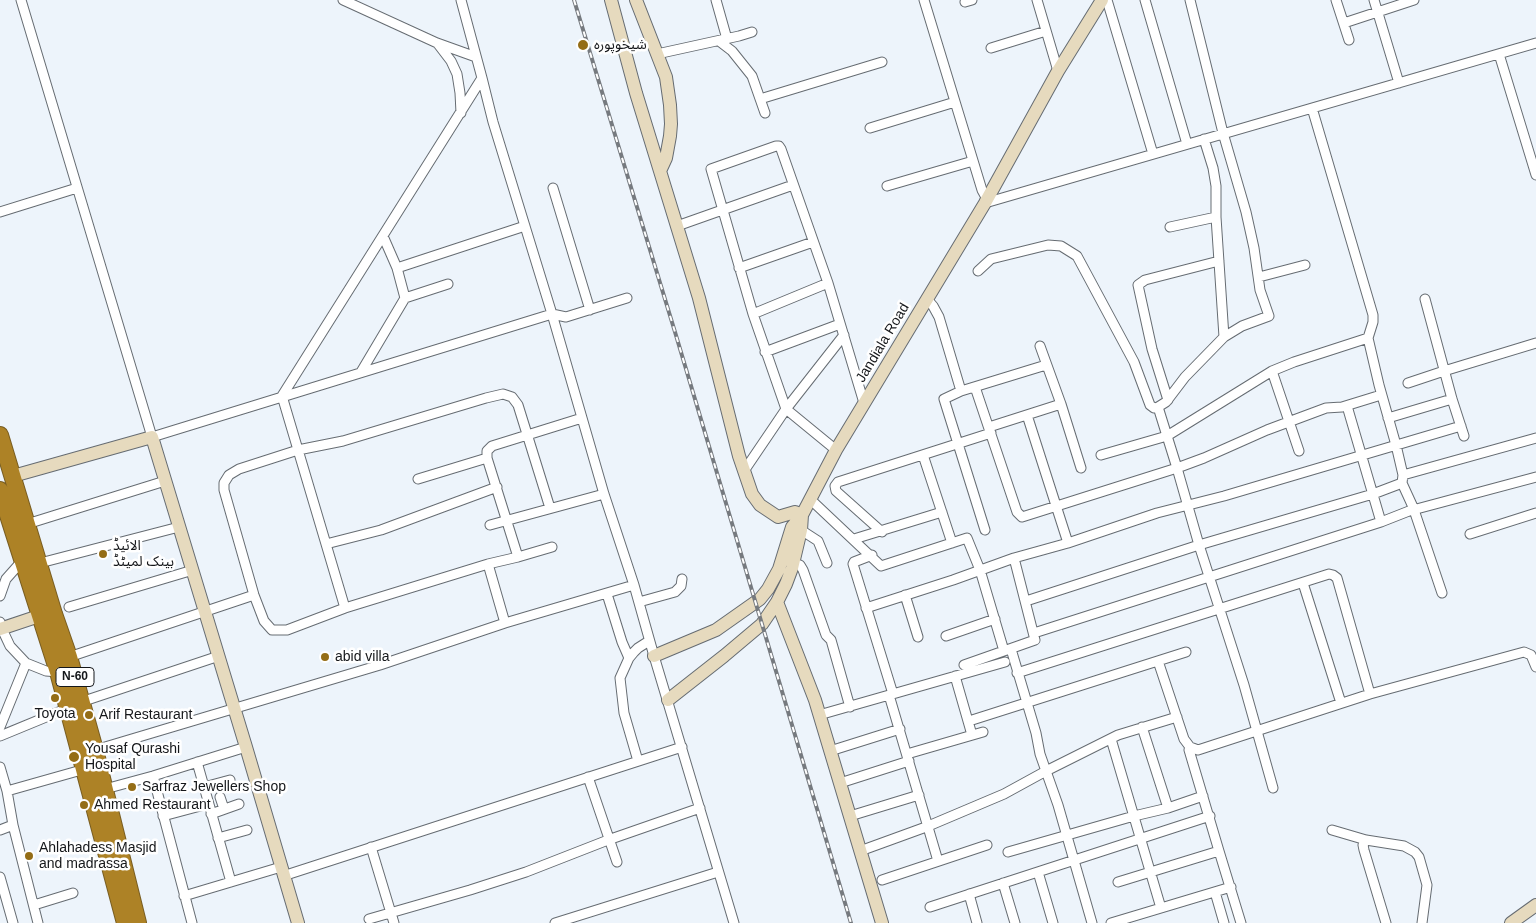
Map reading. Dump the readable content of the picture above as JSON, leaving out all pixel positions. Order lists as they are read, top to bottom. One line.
{"streets":{"highway":["N-60"],"street":["Jandiala Road"]},"places":["شیخوپورہ","الائیڈ بینک لمیٹڈ","abid villa","Toyota","Arif Restaurant","Yousaf Qurashi Hospital","Sarfraz Jewellers Shop","Ahmed Restaurant","Ahlahadess Masjid and madrassa"]}
